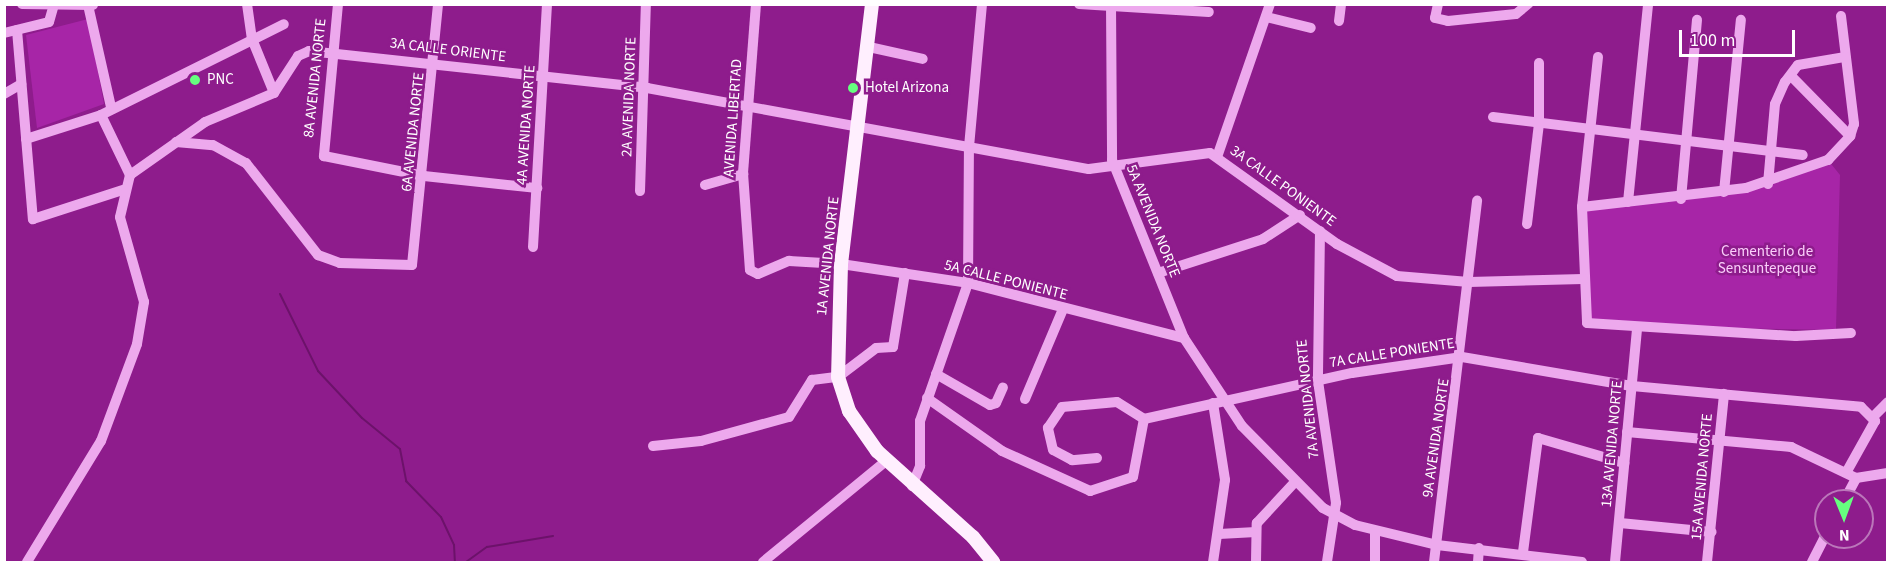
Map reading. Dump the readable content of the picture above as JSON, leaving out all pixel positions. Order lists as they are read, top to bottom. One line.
{"streets":{"main road":["1A AVENIDA NORTE"],"street":["3A CALLE ORIENTE","8A AVENIDA NORTE","2A AVENIDA NORTE","AVENIDA LIBERTAD","4A AVENIDA NORTE","6A AVENIDA NORTE","3A CALLE PONIENTE","5A AVENIDA NORTE","5A CALLE PONIENTE","7A CALLE PONIENTE","7A AVENIDA NORTE","9A AVENIDA NORTE","13A AVENIDA NORTE","15A AVENIDA NORTE"]},"crossings":[["3A CALLE ORIENTE","8A AVENIDA NORTE"],["3A CALLE ORIENTE","2A AVENIDA NORTE"],["3A CALLE ORIENTE","AVENIDA LIBERTAD"],["3A CALLE ORIENTE","4A AVENIDA NORTE"],["3A CALLE ORIENTE","6A AVENIDA NORTE"],["3A CALLE ORIENTE","3A CALLE PONIENTE"],["8A AVENIDA NORTE","6A AVENIDA NORTE"],["AVENIDA LIBERTAD","3A CALLE PONIENTE"],["AVENIDA LIBERTAD","5A CALLE PONIENTE"],["3A CALLE PONIENTE","5A AVENIDA NORTE"],["3A CALLE PONIENTE","1A AVENIDA NORTE"],["3A CALLE PONIENTE","7A AVENIDA NORTE"],["3A CALLE PONIENTE","9A AVENIDA NORTE"],["5A AVENIDA NORTE","5A CALLE PONIENTE"],["5A AVENIDA NORTE","7A CALLE PONIENTE"],["1A AVENIDA NORTE","5A CALLE PONIENTE"],["7A CALLE PONIENTE","7A AVENIDA NORTE"],["7A CALLE PONIENTE","9A AVENIDA NORTE"],["7A CALLE PONIENTE","13A AVENIDA NORTE"],["7A CALLE PONIENTE","15A AVENIDA NORTE"]],"parks":["Cementerio de Sensuntepeque"],"places":["PNC","Hotel Arizona"],"scale_bar":"100 m","north":"bottom"}
